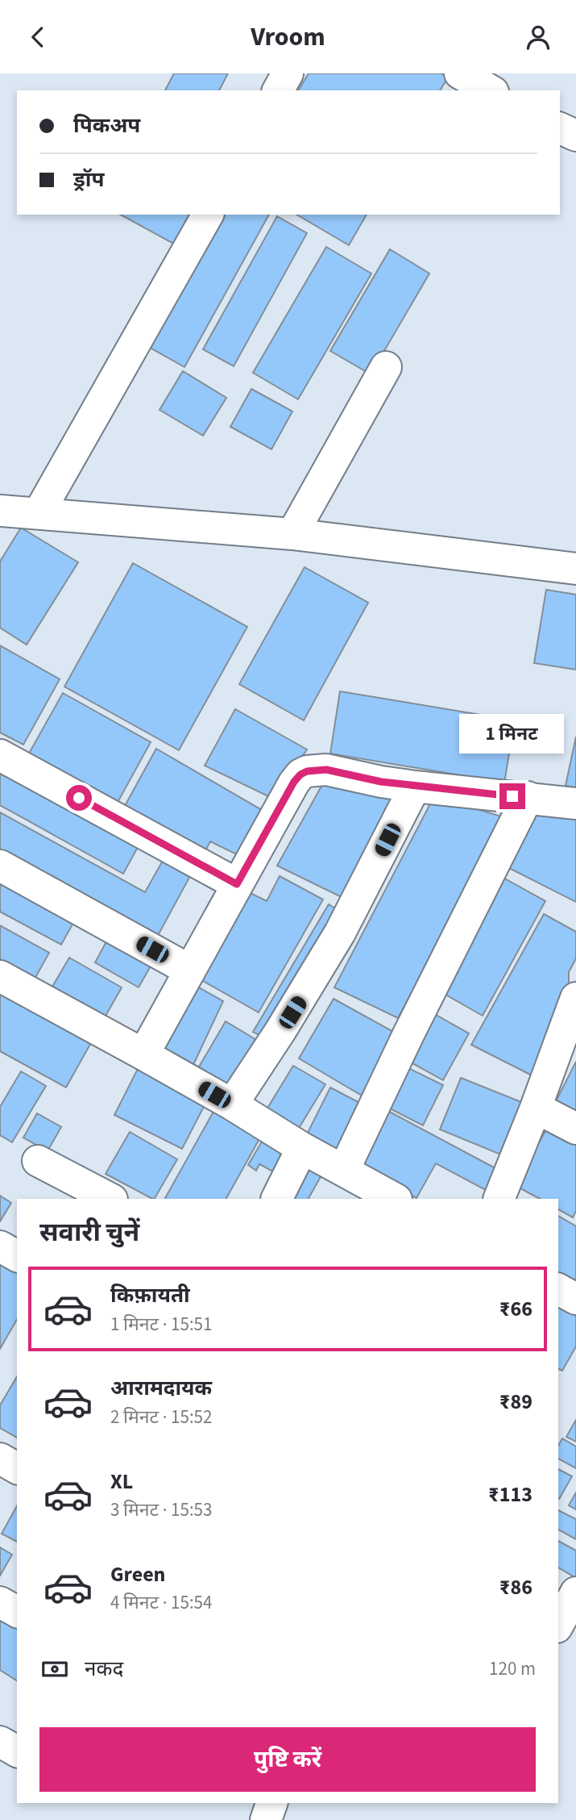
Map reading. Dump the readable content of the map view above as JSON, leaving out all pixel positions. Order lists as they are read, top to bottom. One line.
{"page":{"header":"Vroom","banner":["पिकअप","ड्रॉप"],"bubble":"1 मिनट","heading":"सवारी चुनें","list":[{"name":"किफ़ायती","note":"1 मिनट · 15:51","value":"₹66"},{"name":"आरामदायक","note":"2 मिनट · 15:52","value":"₹89"},{"name":"XL","note":"3 मिनट · 15:53","value":"₹113"},{"name":"Green","note":"4 मिनट · 15:54","value":"₹86"}],"pay":["नकद","120 m"],"buttons":"पुष्टि करें"}}
